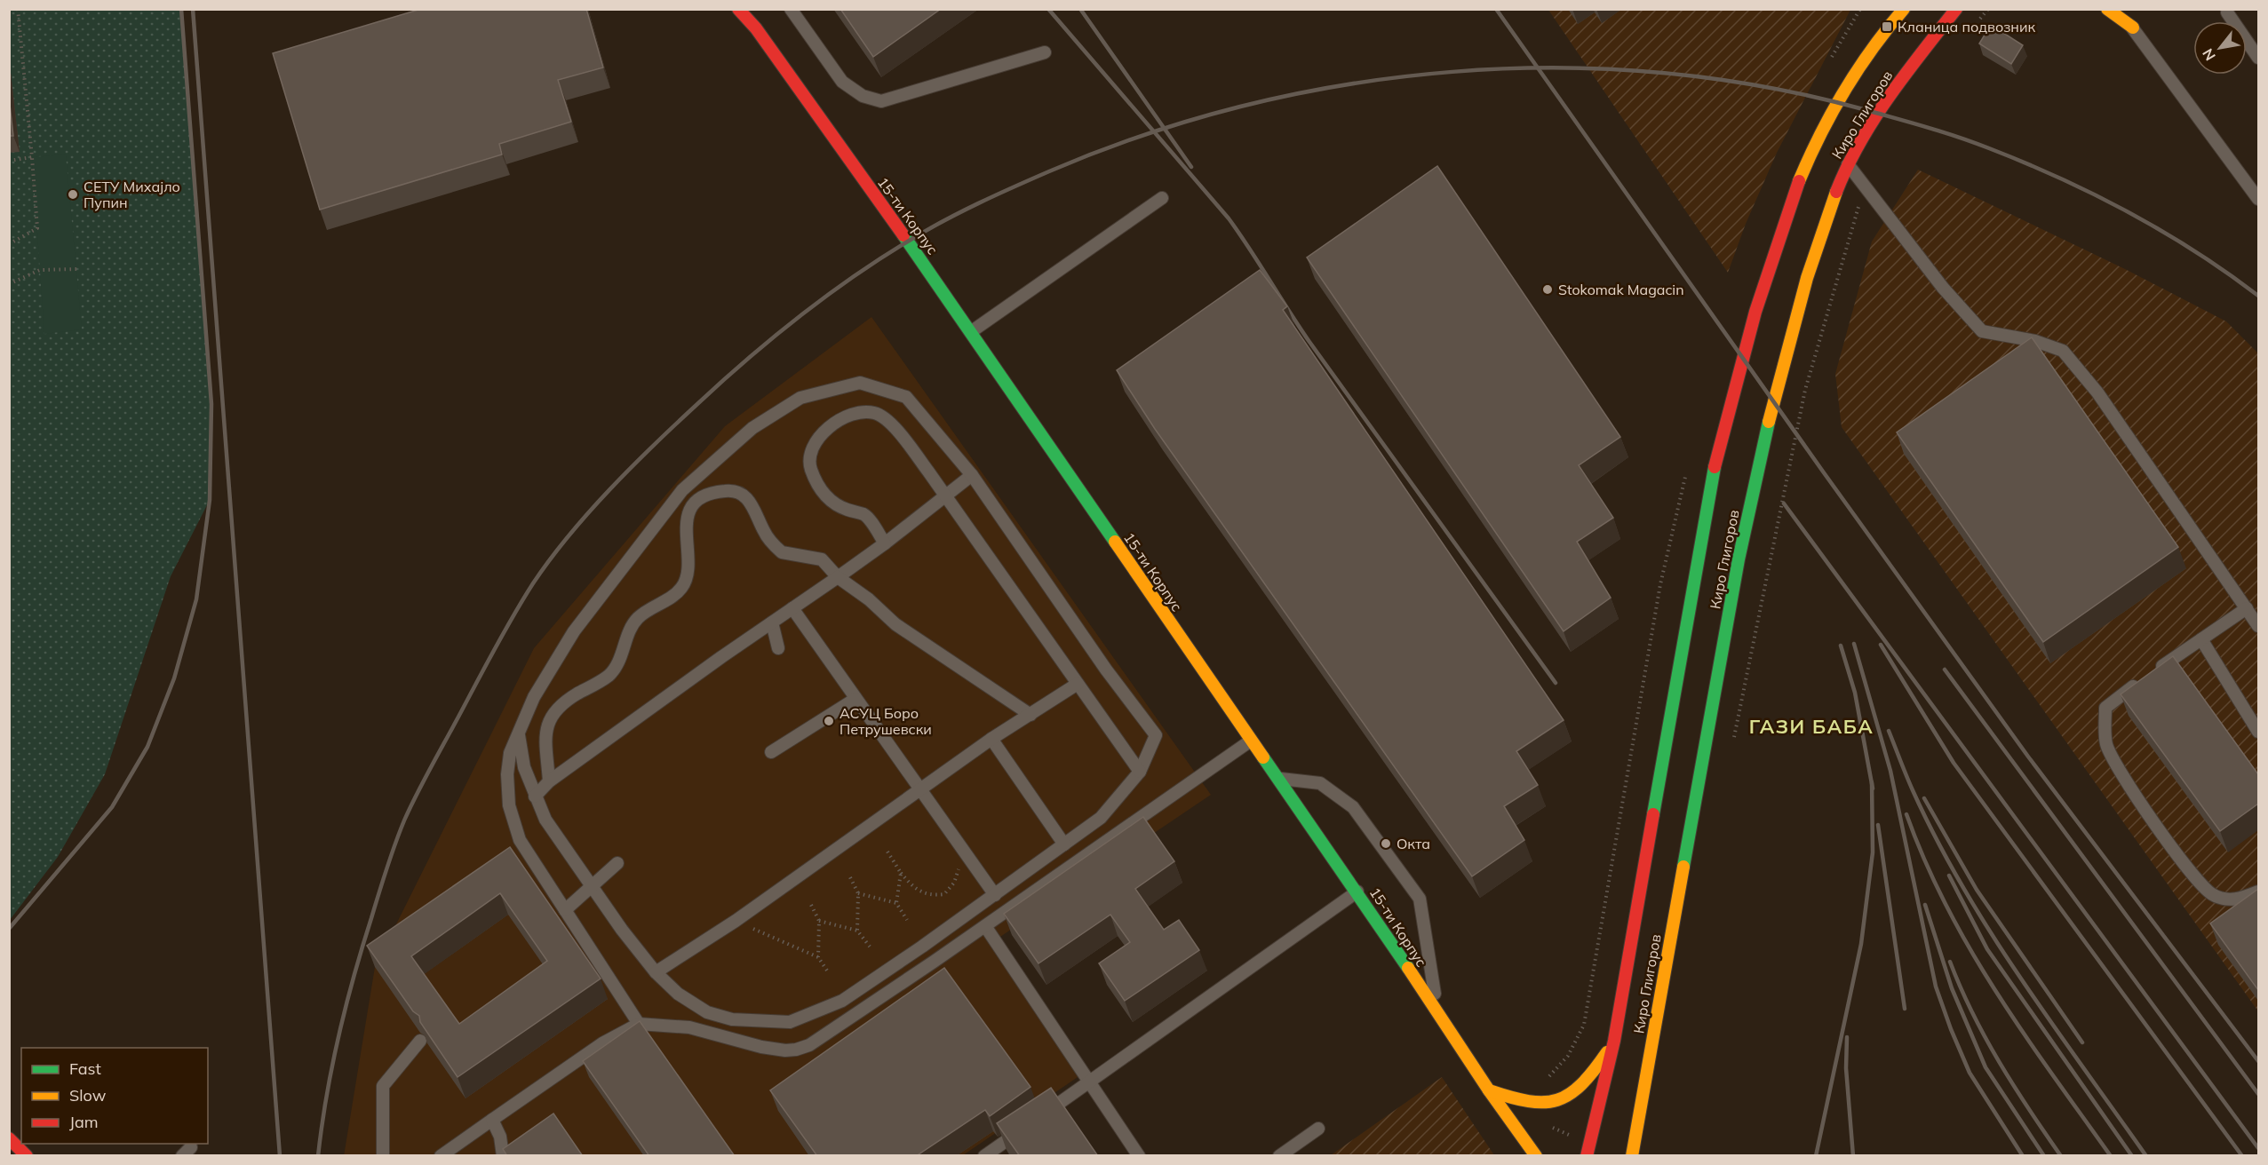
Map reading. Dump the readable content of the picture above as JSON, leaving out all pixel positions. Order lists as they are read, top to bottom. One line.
{"streets":{"street":["Киро Глигоров","15-ти Корпус"]},"districts":["ГАЗИ БАБА"],"places":{"transit":["Кланица подвозник"],"other":["СЕТУ Михајло Пупин","Stokomak Magacin","АСУЦ Боро Петрушевски","Окта"]},"legend":["Fast","Slow","Jam"],"north":"bottom left"}
